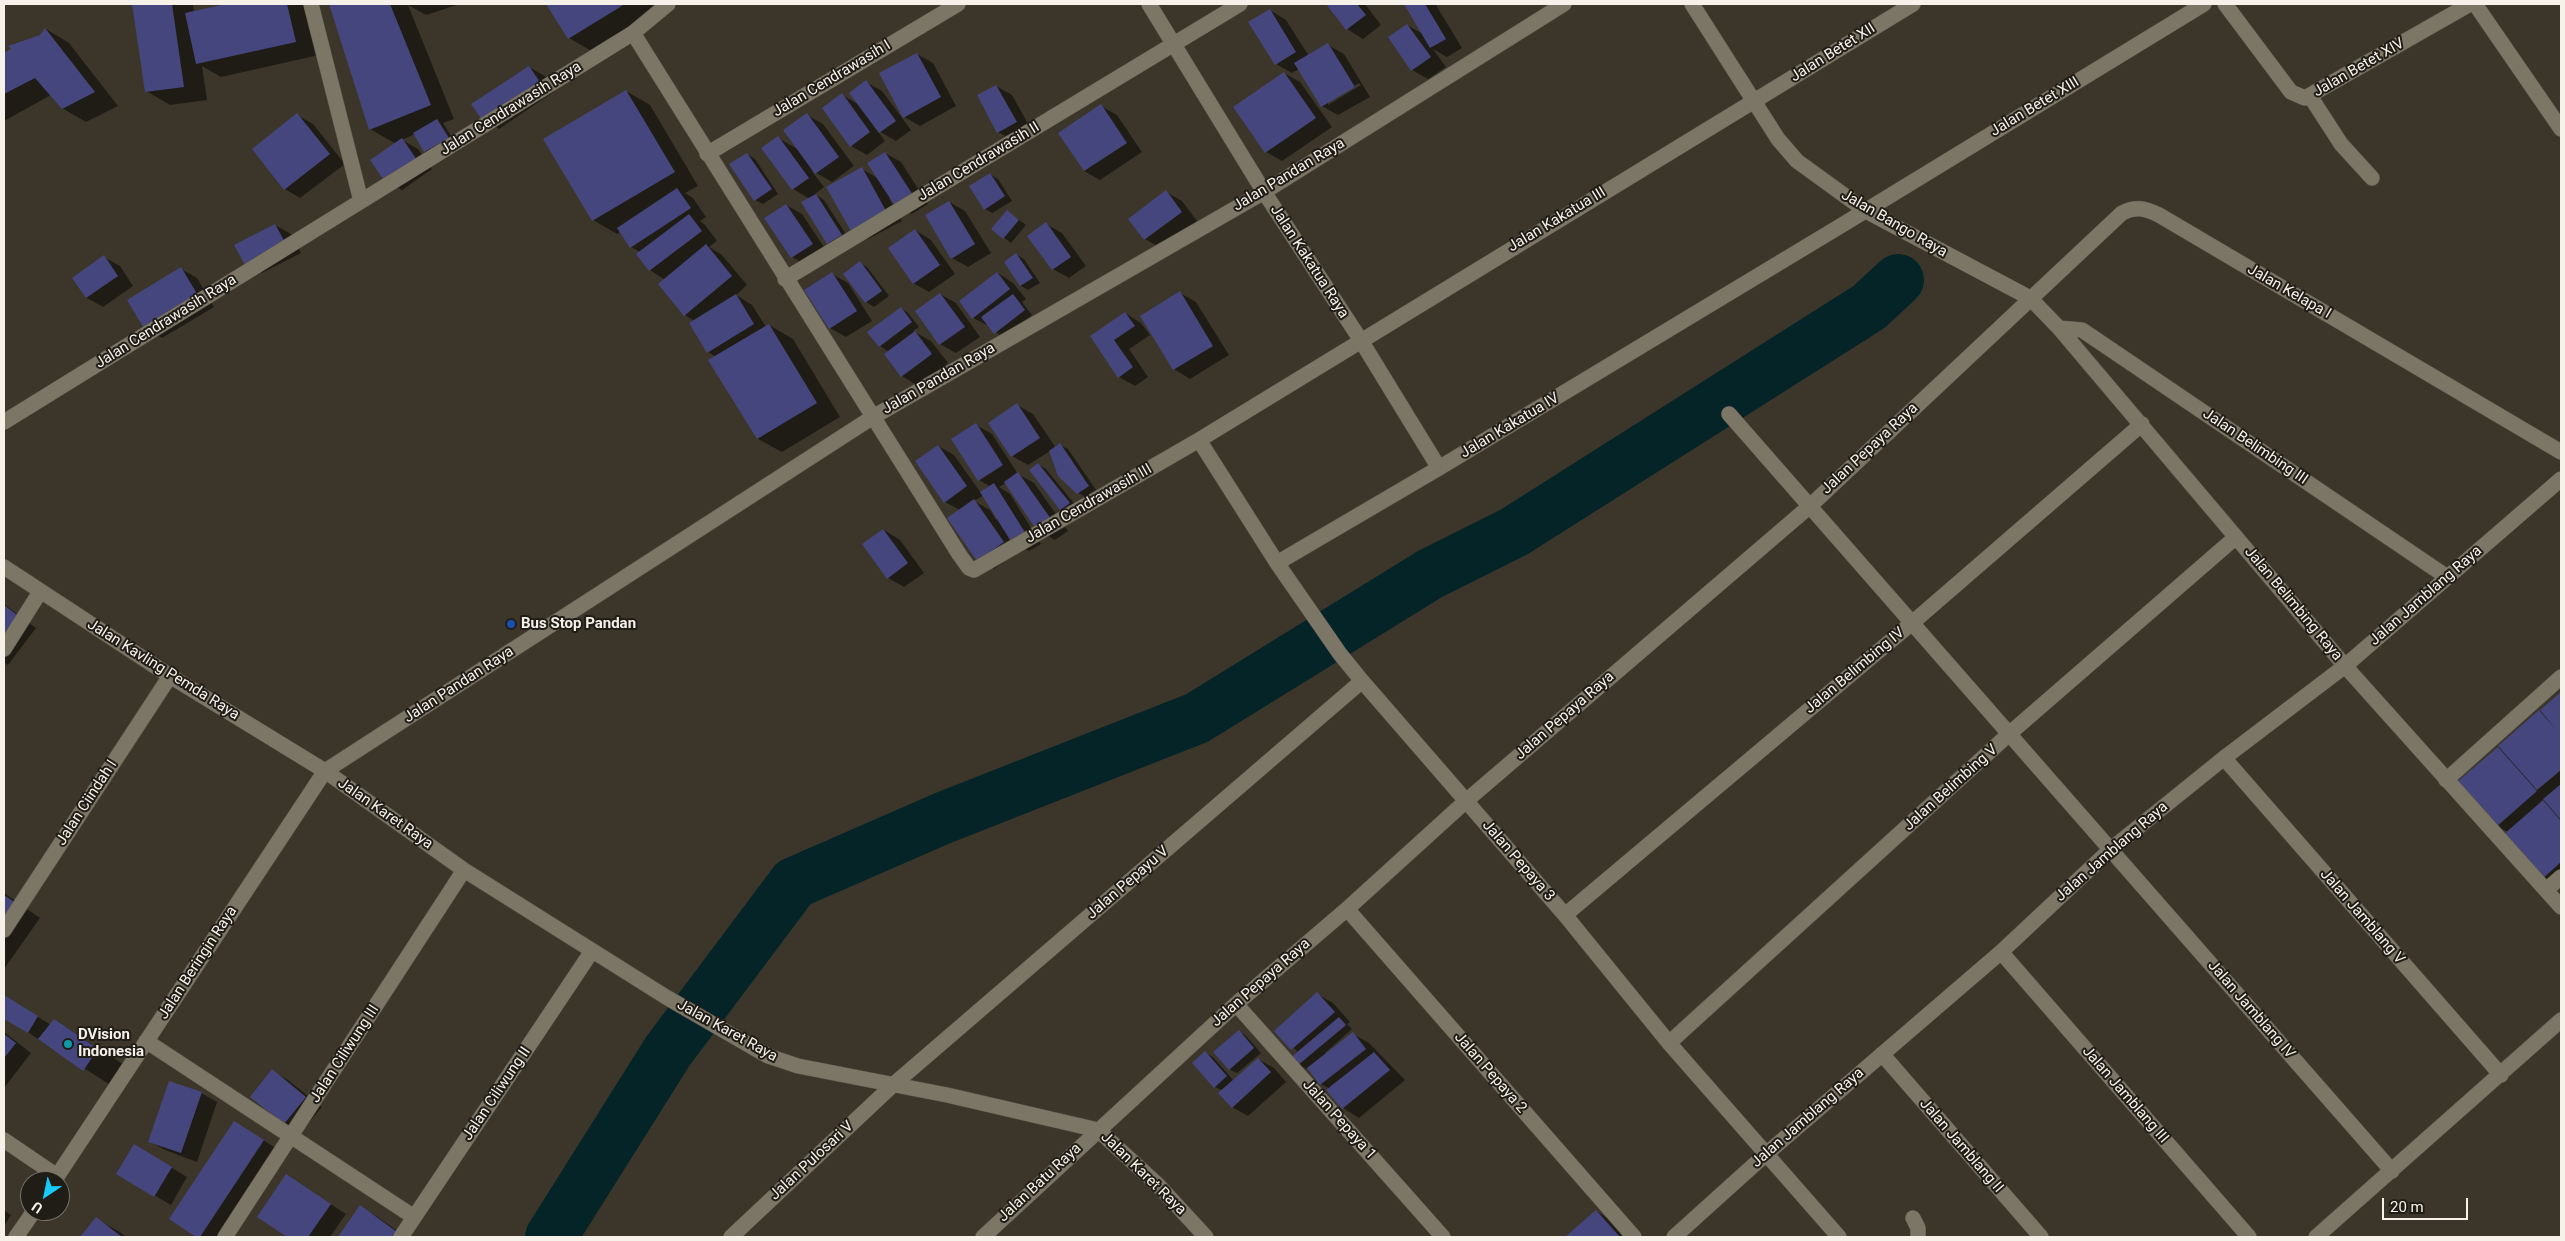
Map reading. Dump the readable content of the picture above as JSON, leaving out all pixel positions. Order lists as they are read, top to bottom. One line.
{"streets":{"street":["Jalan Betet XII","Jalan Betet XIV","Jalan Cendrawasih I","Jalan Betet XIII","Jalan Cendrawasih Raya","Jalan Cendrawasih II","Jalan Pandan Raya","Jalan Kakatua III","Jalan Bango Raya","Jalan Kakatua Raya","Jalan Kelapa I","Jalan Kakatua IV","Jalan Belimbing III","Jalan Pepaya Raya","Jalan Cendrawasih III","Jalan Jamblang Raya","Jalan Belimbing Raya","Jalan Kavling Pemda Raya","Jalan Belimbing IV","Jalan Belimbing V","Jalan Ciindah I","Jalan Karet Raya","Jalan Pepaya 3","Jalan Pepayu V","Jalan Jamblang V","Jalan Beringin Raya","Jalan Jamblang IV","Jalan Ciliwung III","Jalan Pepaya 2","Jalan Ciliwung II","Jalan Jamblang III","Jalan Pepaya 1","Jalan Jamblang II","Jalan Pulosari V","Jalan Batu Raya"]},"crossings":[["Jalan Betet XII","Jalan Kakatua III"],["Jalan Betet XII","Jalan Bango Raya"],["Jalan Betet XIII","Jalan Bango Raya"],["Jalan Betet XIII","Jalan Kakatua IV"],["Jalan Cendrawasih II","Jalan Kakatua Raya"],["Jalan Pandan Raya","Jalan Kakatua Raya"],["Jalan Pandan Raya","Jalan Cendrawasih III"],["Jalan Pandan Raya","Jalan Kavling Pemda Raya"],["Jalan Pandan Raya","Jalan Karet Raya"],["Jalan Pandan Raya","Jalan Beringin Raya"],["Jalan Kakatua III","Jalan Bango Raya"],["Jalan Kakatua III","Jalan Kakatua Raya"],["Jalan Kakatua III","Jalan Cendrawasih III"],["Jalan Bango Raya","Jalan Kelapa I"],["Jalan Bango Raya","Jalan Kakatua IV"],["Jalan Bango Raya","Jalan Pepaya Raya"],["Jalan Bango Raya","Jalan Belimbing Raya"],["Jalan Kakatua Raya","Jalan Kakatua IV"],["Jalan Kakatua Raya","Jalan Cendrawasih III"],["Jalan Kelapa I","Jalan Pepaya Raya"],["Jalan Kelapa I","Jalan Belimbing Raya"],["Jalan Kakatua IV","Jalan Pepaya 3"],["Jalan Belimbing III","Jalan Jamblang Raya"],["Jalan Belimbing III","Jalan Belimbing Raya"],["Jalan Pepaya Raya","Jalan Belimbing Raya"],["Jalan Pepaya Raya","Jalan Karet Raya"],["Jalan Pepaya Raya","Jalan Pepaya 3"],["Jalan Pepaya Raya","Jalan Jamblang IV"],["Jalan Pepaya Raya","Jalan Pepaya 2"],["Jalan Pepaya Raya","Jalan Pepaya 1"],["Jalan Pepaya Raya","Jalan Batu Raya"],["Jalan Jamblang Raya","Jalan Belimbing Raya"],["Jalan Jamblang Raya","Jalan Pepaya 3"],["Jalan Jamblang Raya","Jalan Jamblang V"],["Jalan Jamblang Raya","Jalan Jamblang IV"],["Jalan Jamblang Raya","Jalan Jamblang III"],["Jalan Jamblang Raya","Jalan Jamblang II"],["Jalan Belimbing Raya","Jalan Belimbing IV"],["Jalan Belimbing Raya","Jalan Belimbing V"],["Jalan Kavling Pemda Raya","Jalan Ciindah I"],["Jalan Kavling Pemda Raya","Jalan Karet Raya"],["Jalan Kavling Pemda Raya","Jalan Beringin Raya"],["Jalan Belimbing IV","Jalan Pepaya 3"],["Jalan Belimbing IV","Jalan Jamblang IV"],["Jalan Belimbing V","Jalan Pepaya 3"],["Jalan Belimbing V","Jalan Jamblang IV"],["Jalan Karet Raya","Jalan Pepayu V"],["Jalan Karet Raya","Jalan Beringin Raya"],["Jalan Karet Raya","Jalan Ciliwung III"],["Jalan Karet Raya","Jalan Ciliwung II"],["Jalan Karet Raya","Jalan Pulosari V"],["Jalan Karet Raya","Jalan Batu Raya"],["Jalan Pepaya 3","Jalan Pepayu V"],["Jalan Pepayu V","Jalan Pulosari V"]],"places":["Bus Stop Pandan","DVision Indonesia"],"scale_bar":"20 m","north":"bottom left"}
